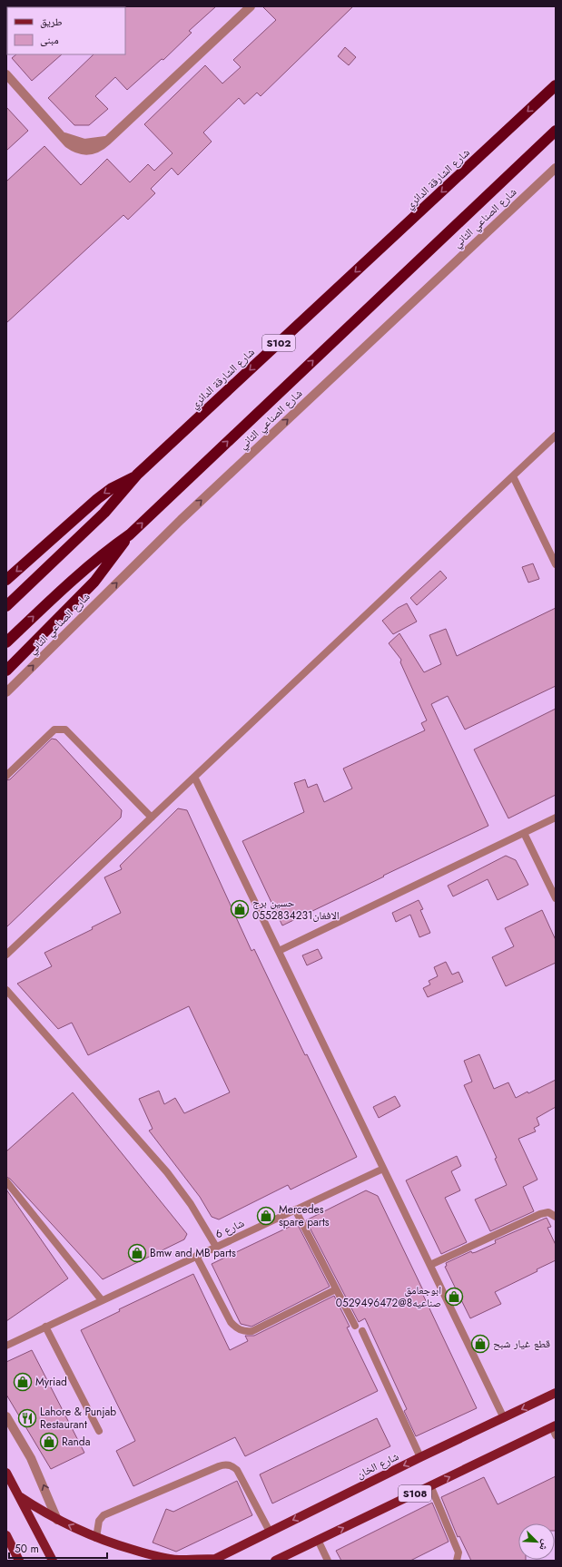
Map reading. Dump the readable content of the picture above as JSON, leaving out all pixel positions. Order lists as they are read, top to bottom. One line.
{"streets":{"highway":["شارع الشارقة الدائري","S102"],"main road":["شارع الخان","S108"],"street":["شارع الصناعي الثاني"],"lane":["شارع 6"]},"one_way":["شارع الصناعي الثاني"],"places":{"shop":["حسين برج الافغان0552834231","Mercedes spare parts","Bmw and MB parts","ابوجعامق صناعيه8@0529496472","قطع غيار شبح","Myriad","Randa"],"restaurant":["Lahore & Punjab Restaurant"]},"legend":["طريق","مبنى"],"scale_bar":"50 m","north":"bottom right"}
